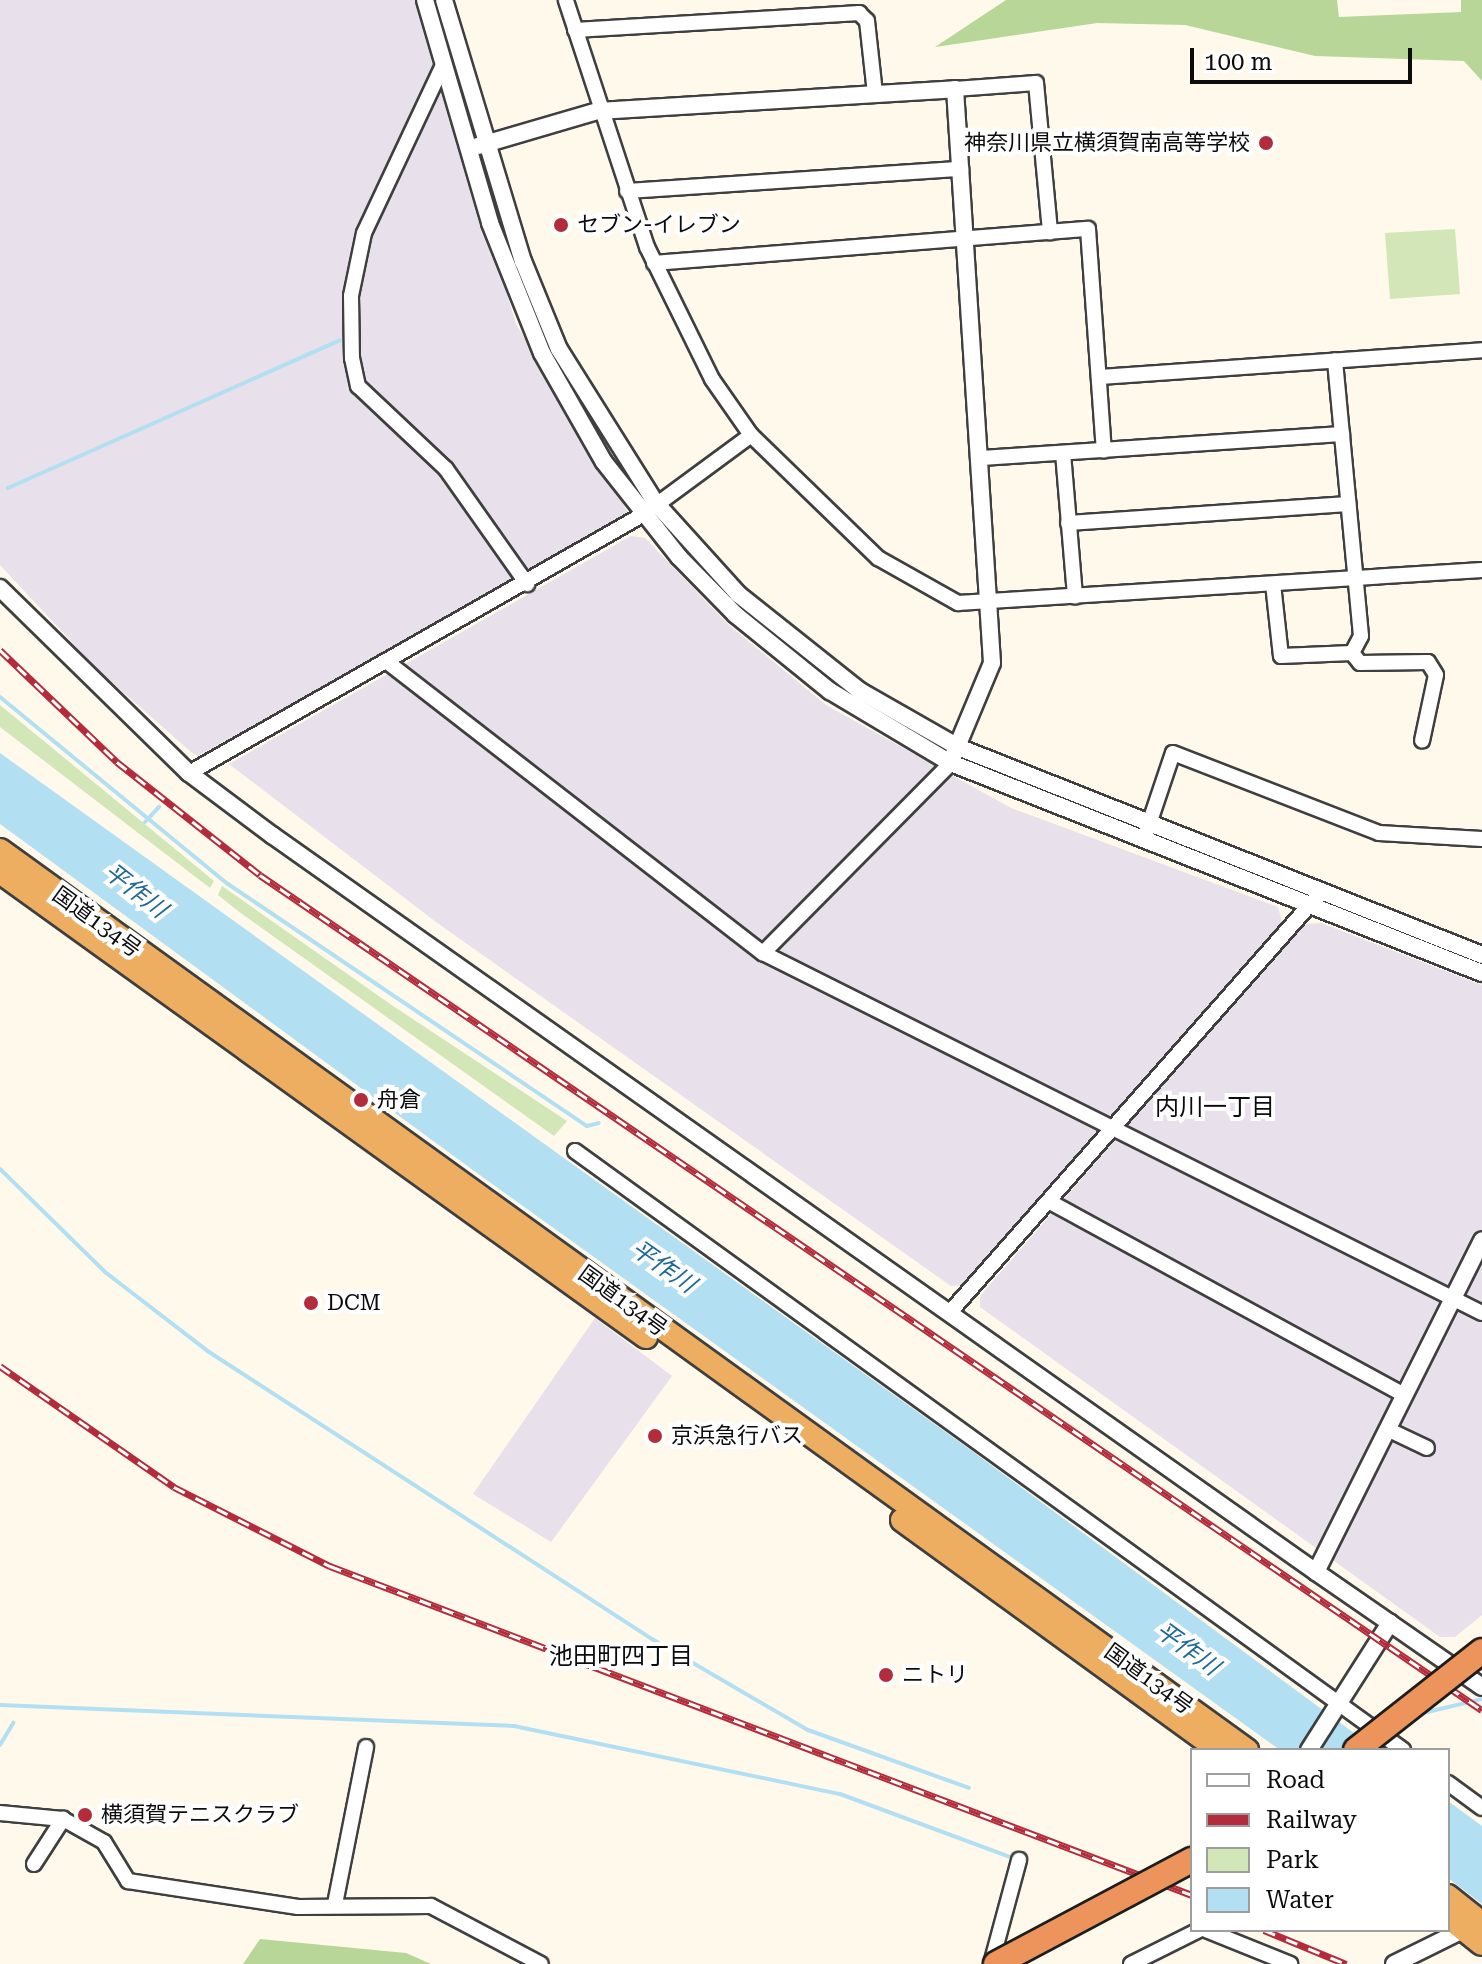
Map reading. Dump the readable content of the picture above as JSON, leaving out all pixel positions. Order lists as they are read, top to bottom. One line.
{"streets":{"highway":["国道134号"]},"districts":["内川一丁目","池田町四丁目"],"water":["平作川"],"places":["神奈川県立横須賀南高等学校","セブン-イレブン","舟倉","DCM","京浜急行バス","ニトリ","横須賀テニスクラブ"],"legend":["Road","Railway","Park","Water"],"scale_bar":"100 m"}
